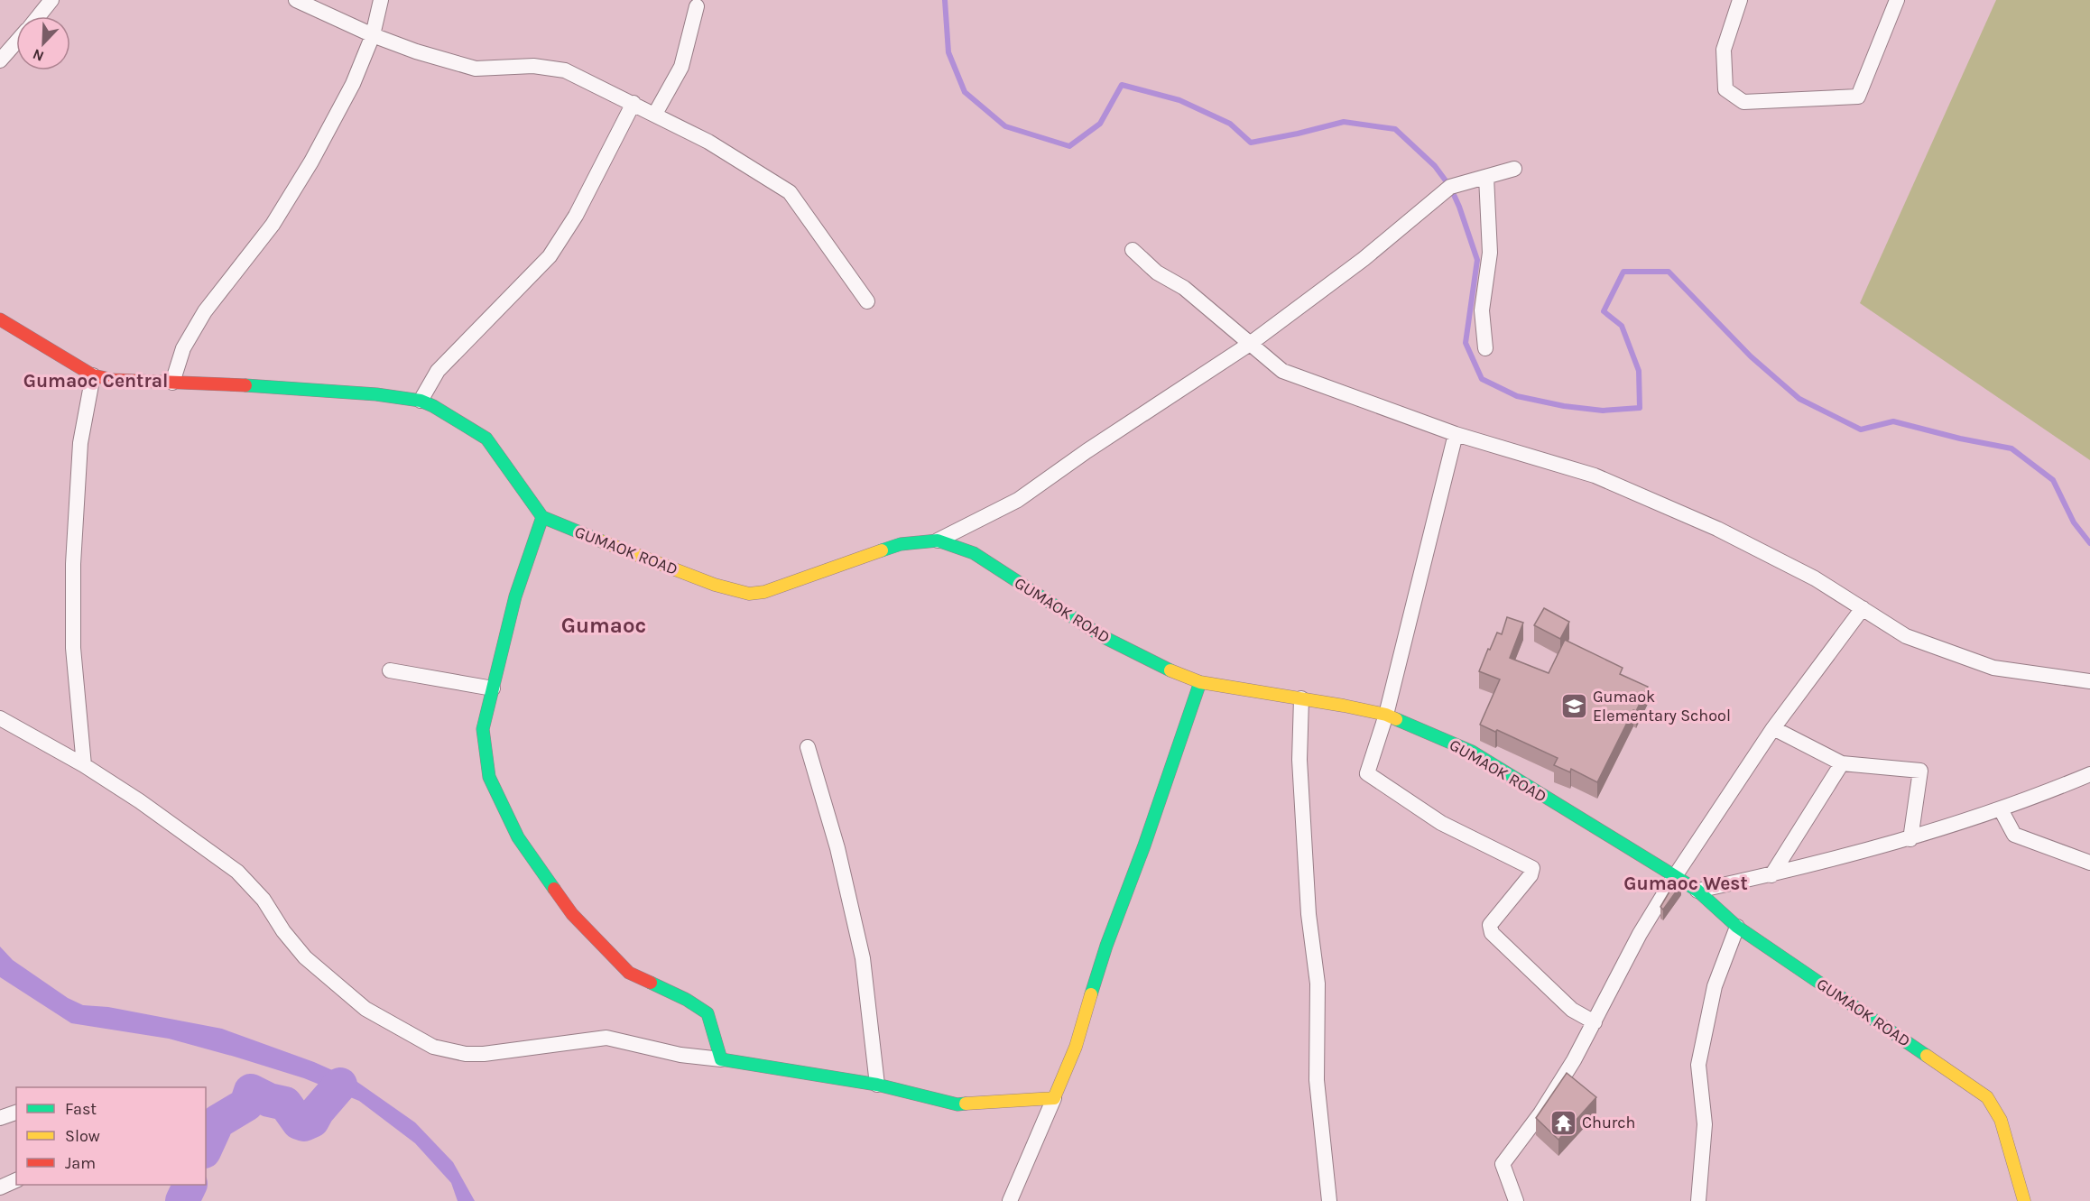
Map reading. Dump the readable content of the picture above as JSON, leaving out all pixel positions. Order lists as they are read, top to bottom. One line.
{"streets":{"street":["GUMAOK ROAD"]},"districts":["Gumaoc Central","Gumaoc","Gumaoc West"],"places":{"school or university":["Gumaok Elementary School"],"temple":["Church"]},"legend":["Fast","Slow","Jam"],"north":"bottom left"}
